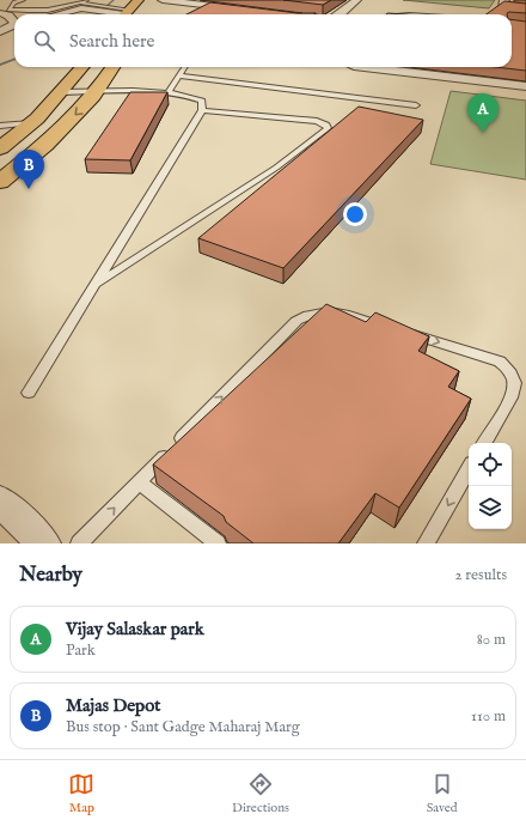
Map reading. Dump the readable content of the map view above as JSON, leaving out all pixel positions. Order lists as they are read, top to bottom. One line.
{"page":{"search":"Search here","pins":["A","B"],"heading":["Nearby","2 results"],"list":[{"mark":"A","name":"Vijay Salaskar park","note":"Park","value":"80 m"},{"mark":"B","name":"Majas Depot","note":"Bus stop · Sant Gadge Maharaj Marg","value":"110 m"}],"nav":["Map","Directions","Saved"]}}
